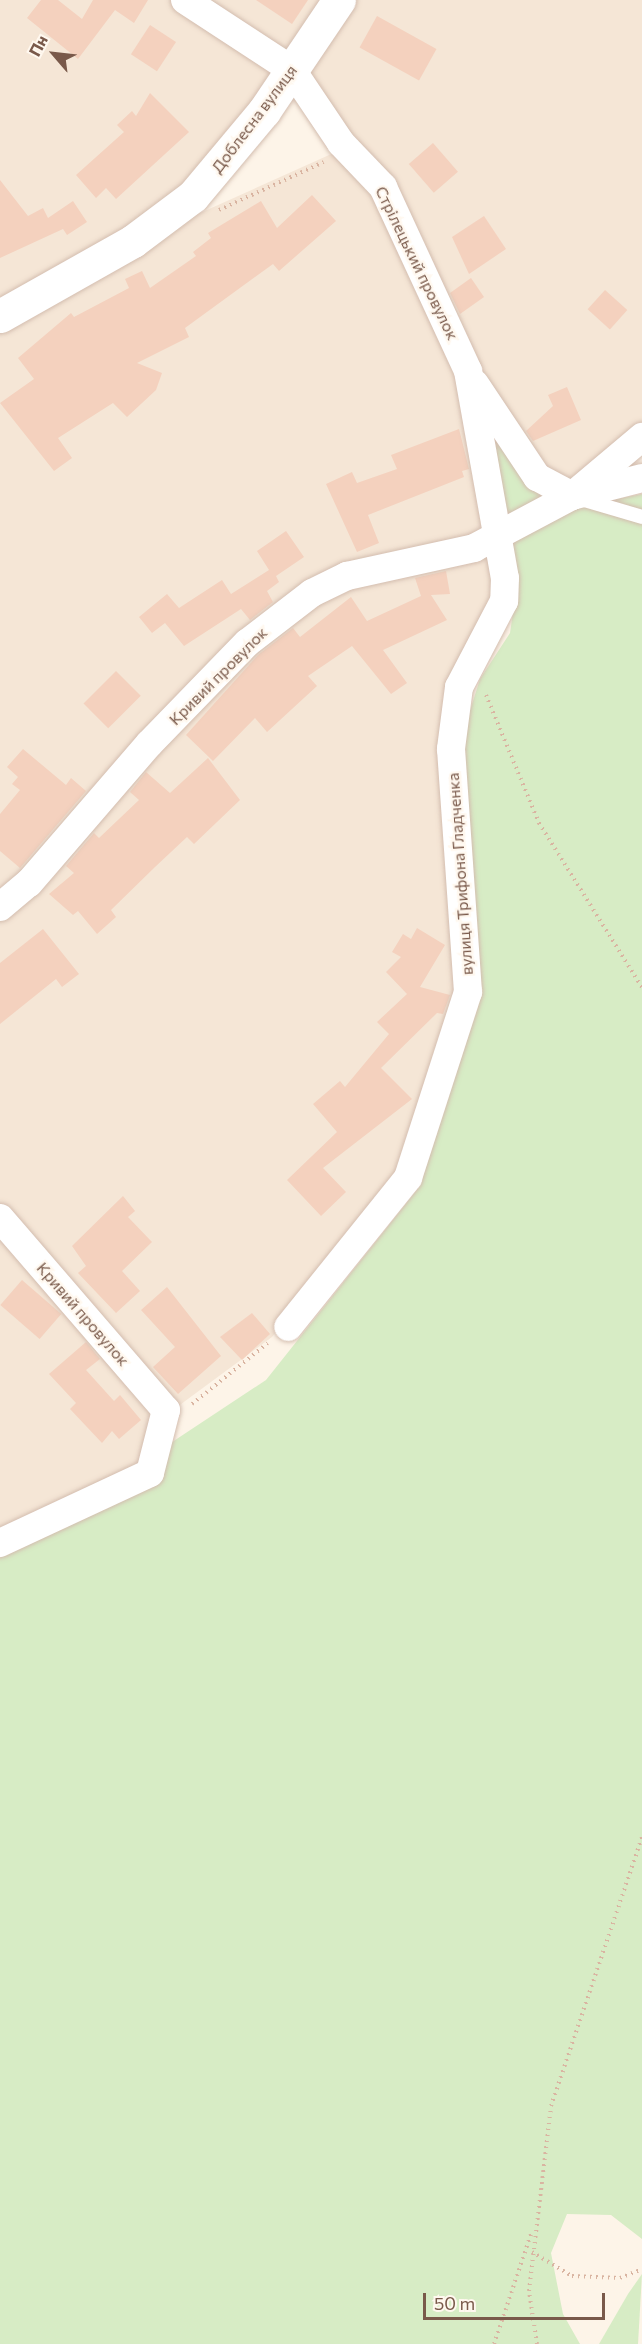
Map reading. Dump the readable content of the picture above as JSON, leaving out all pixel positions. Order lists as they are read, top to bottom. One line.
{"streets":{"street":["Доблесна вулиця","Стрілецький провулок","Кривий провулок","вулиця Трифона Гладченка"]},"crossings":[["Доблесна вулиця","Стрілецький провулок"],["Стрілецький провулок","Кривий провулок"],["Стрілецький провулок","вулиця Трифона Гладченка"],["Кривий провулок","вулиця Трифона Гладченка"]],"scale_bar":"50 m","north":"top left"}
